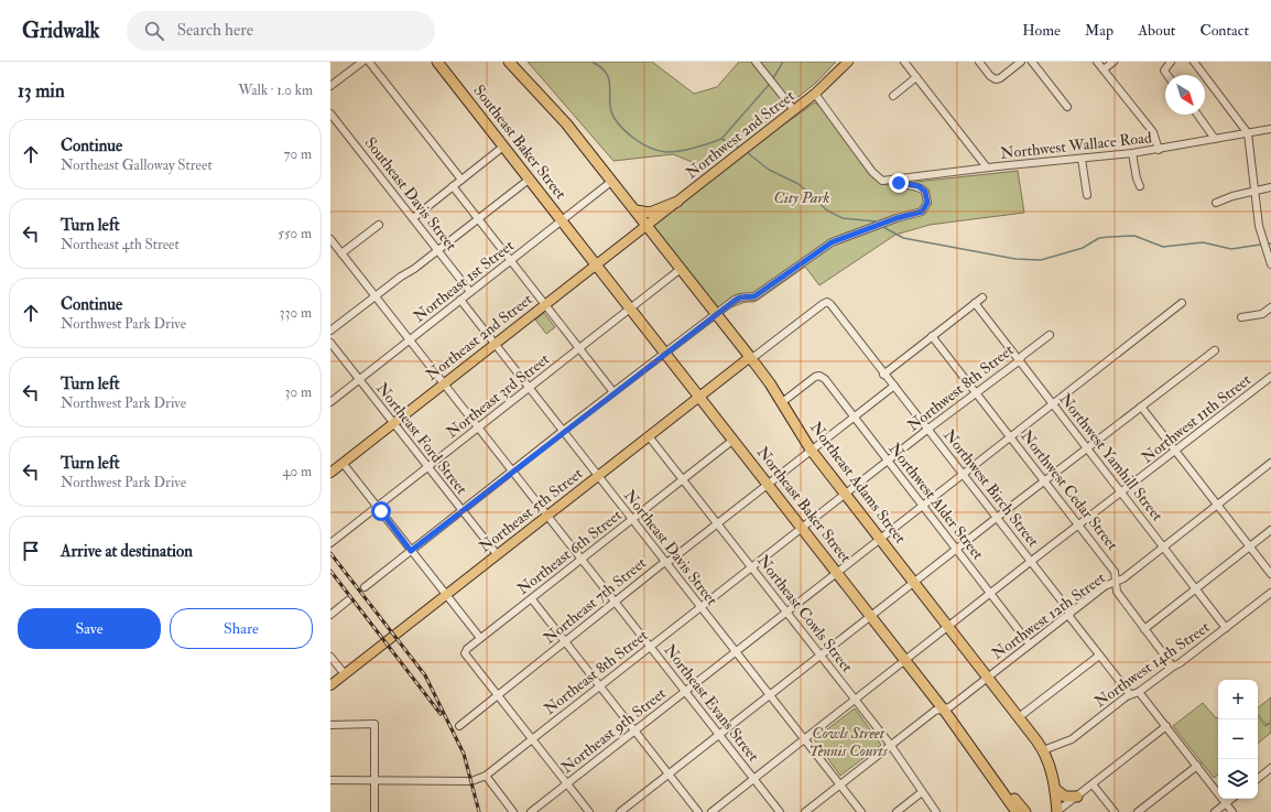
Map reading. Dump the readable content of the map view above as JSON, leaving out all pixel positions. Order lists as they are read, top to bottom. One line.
{"streets":{"highway":["Southeast Baker Street","Northeast Adams Street","Northeast Baker Street"],"main road":["Northwest 2nd Street","Northeast 2nd Street","Northeast 5th Street"],"street":["Northwest Wallace Road","Southeast Davis Street","Northeast 1st Street","Northwest 8th Street","Northeast 3rd Street","Northwest 11th Street","Northeast Ford Street","Northwest Yamhill Street","Northwest Birch Street","Northwest Cedar Street","Northwest Alder Street","Northeast Davis Street","Northeast 6th Street","Northeast 7th Street","Northeast Cowls Street","Northwest 12th Street","Northwest 14th Street","Northeast 8th Street","Northeast Evans Street","Northeast 9th Street"]},"crossings":[["Northwest 2nd Street","Northwest Wallace Road"],["Northwest 2nd Street","Northeast 2nd Street"],["Northwest 2nd Street","Northeast Adams Street"],["Southeast Baker Street","Northeast 1st Street"],["Southeast Baker Street","Northeast Baker Street"],["Southeast Davis Street","Northeast 1st Street"],["Northeast 1st Street","Northeast Ford Street"],["Northeast 1st Street","Northeast Adams Street"],["Northeast 1st Street","Northeast Baker Street"],["Northeast 1st Street","Northeast Davis Street"],["Northeast 1st Street","Northeast Evans Street"],["Northeast 2nd Street","Northeast Ford Street"],["Northeast 2nd Street","Northeast Adams Street"],["Northeast 2nd Street","Northeast Baker Street"],["Northeast 2nd Street","Northeast Davis Street"],["Northeast 2nd Street","Northeast Evans Street"],["Northwest 8th Street","Northwest Yamhill Street"],["Northwest 8th Street","Northeast Adams Street"],["Northwest 8th Street","Northwest Birch Street"],["Northwest 8th Street","Northwest Cedar Street"],["Northwest 8th Street","Northwest Alder Street"],["Northwest 8th Street","Northeast 8th Street"],["Northeast 3rd Street","Northeast Ford Street"],["Northeast 3rd Street","Northeast Adams Street"],["Northeast 3rd Street","Northeast Baker Street"],["Northeast 3rd Street","Northeast Davis Street"],["Northeast 3rd Street","Northeast Evans Street"],["Northwest 11th Street","Northwest Yamhill Street"],["Northwest 11th Street","Northeast Adams Street"],["Northwest 11th Street","Northwest Birch Street"],["Northwest 11th Street","Northwest Cedar Street"],["Northwest 11th Street","Northwest Alder Street"],["Northwest 11th Street","Northeast Baker Street"],["Northwest 11th Street","Northeast Davis Street"],["Northwest 11th Street","Northeast Cowls Street"],["Northwest 11th Street","Northeast Evans Street"],["Northeast Ford Street","Northeast 5th Street"],["Northwest Yamhill Street","Northwest 12th Street"],["Northwest Yamhill Street","Northwest 14th Street"],["Northwest Yamhill Street","Northeast 9th Street"],["Northeast Adams Street","Northwest Birch Street"],["Northeast Adams Street","Northwest Alder Street"],["Northeast Adams Street","Northeast 5th Street"],["Northeast Adams Street","Northeast 7th Street"],["Northeast Adams Street","Northwest 12th Street"],["Northeast Adams Street","Northwest 14th Street"],["Northeast Adams Street","Northeast 8th Street"],["Northeast Adams Street","Northeast 9th Street"],["Northwest Birch Street","Northeast 5th Street"],["Northwest Birch Street","Northeast 7th Street"],["Northwest Birch Street","Northwest 12th Street"],["Northwest Birch Street","Northwest 14th Street"],["Northwest Birch Street","Northeast 9th Street"],["Northwest Cedar Street","Northwest 12th Street"],["Northwest Cedar Street","Northwest 14th Street"],["Northwest Cedar Street","Northeast 9th Street"],["Northwest Alder Street","Northeast 7th Street"],["Northwest Alder Street","Northwest 12th Street"],["Northwest Alder Street","Northeast 9th Street"],["Northeast Baker Street","Northeast 5th Street"],["Northeast Baker Street","Northeast 6th Street"],["Northeast Baker Street","Northeast 7th Street"],["Northeast Baker Street","Northwest 12th Street"],["Northeast Baker Street","Northeast 8th Street"],["Northeast Baker Street","Northeast 9th Street"],["Northeast 5th Street","Northeast Davis Street"],["Northeast 5th Street","Northeast Cowls Street"],["Northeast 5th Street","Northeast Evans Street"],["Northeast Davis Street","Northeast 6th Street"],["Northeast Davis Street","Northeast 7th Street"],["Northeast Davis Street","Northwest 12th Street"],["Northeast Davis Street","Northeast 8th Street"],["Northeast Davis Street","Northeast 9th Street"],["Northeast 6th Street","Northeast 7th Street"],["Northeast 6th Street","Northeast Cowls Street"],["Northeast 6th Street","Northeast Evans Street"],["Northeast 7th Street","Northeast Cowls Street"],["Northeast 7th Street","Northeast Evans Street"],["Northeast Cowls Street","Northwest 12th Street"],["Northeast Cowls Street","Northeast 8th Street"],["Northeast Cowls Street","Northeast 9th Street"],["Northeast 8th Street","Northeast Evans Street"],["Northeast Evans Street","Northeast 9th Street"]],"parks":["City Park","Cowls Street Tennis Courts"],"north":"bottom right","page":{"header":"Gridwalk","search":"Search here","nav":["Home","Map","About","Contact"],"heading":["13 min","Walk · 1.0 km"],"list":[["Continue","Northeast Galloway Street","70 m"],["Turn left","Northeast 4th Street","550 m"],["Continue","Northwest Park Drive","330 m"],["Turn left","Northwest Park Drive","30 m"],["Turn left","Northwest Park Drive","40 m"],"Arrive at destination"],"buttons":["Save","Share"],"map_buttons":["+","−"]}}
